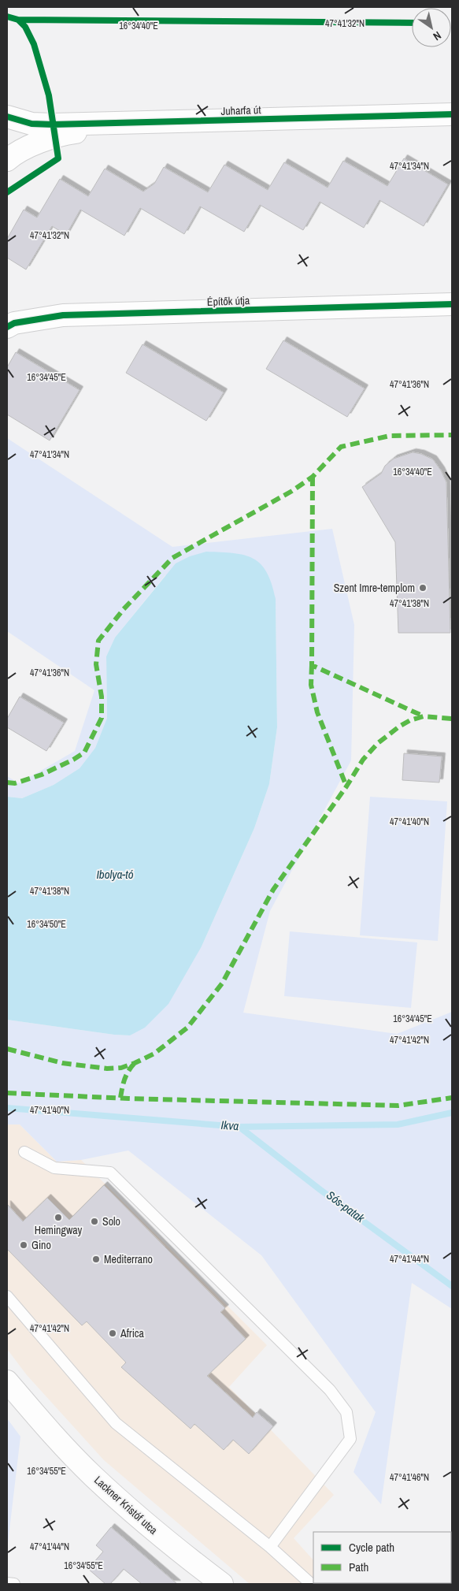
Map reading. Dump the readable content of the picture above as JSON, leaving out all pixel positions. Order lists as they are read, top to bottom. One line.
{"streets":{"street":["Juharfa út","Építők útja","Lackner Kristóf utca"]},"water":["Ibolya-tó","Ikva","Sós-patak"],"places":["Szent Imre-templom","Hemingway","Solo","Gino","Mediterrano","Africa"],"legend":["Cycle path","Path"],"north":"bottom right","coordinates":["47°41'32\"N","16°34'40\"E","47°41'34\"N","16°34'45\"E","47°41'36\"N","47°41'38\"N","47°41'40\"N","16°34'50\"E","47°41'42\"N","47°41'44\"N","16°34'55\"E","47°41'46\"N"]}
